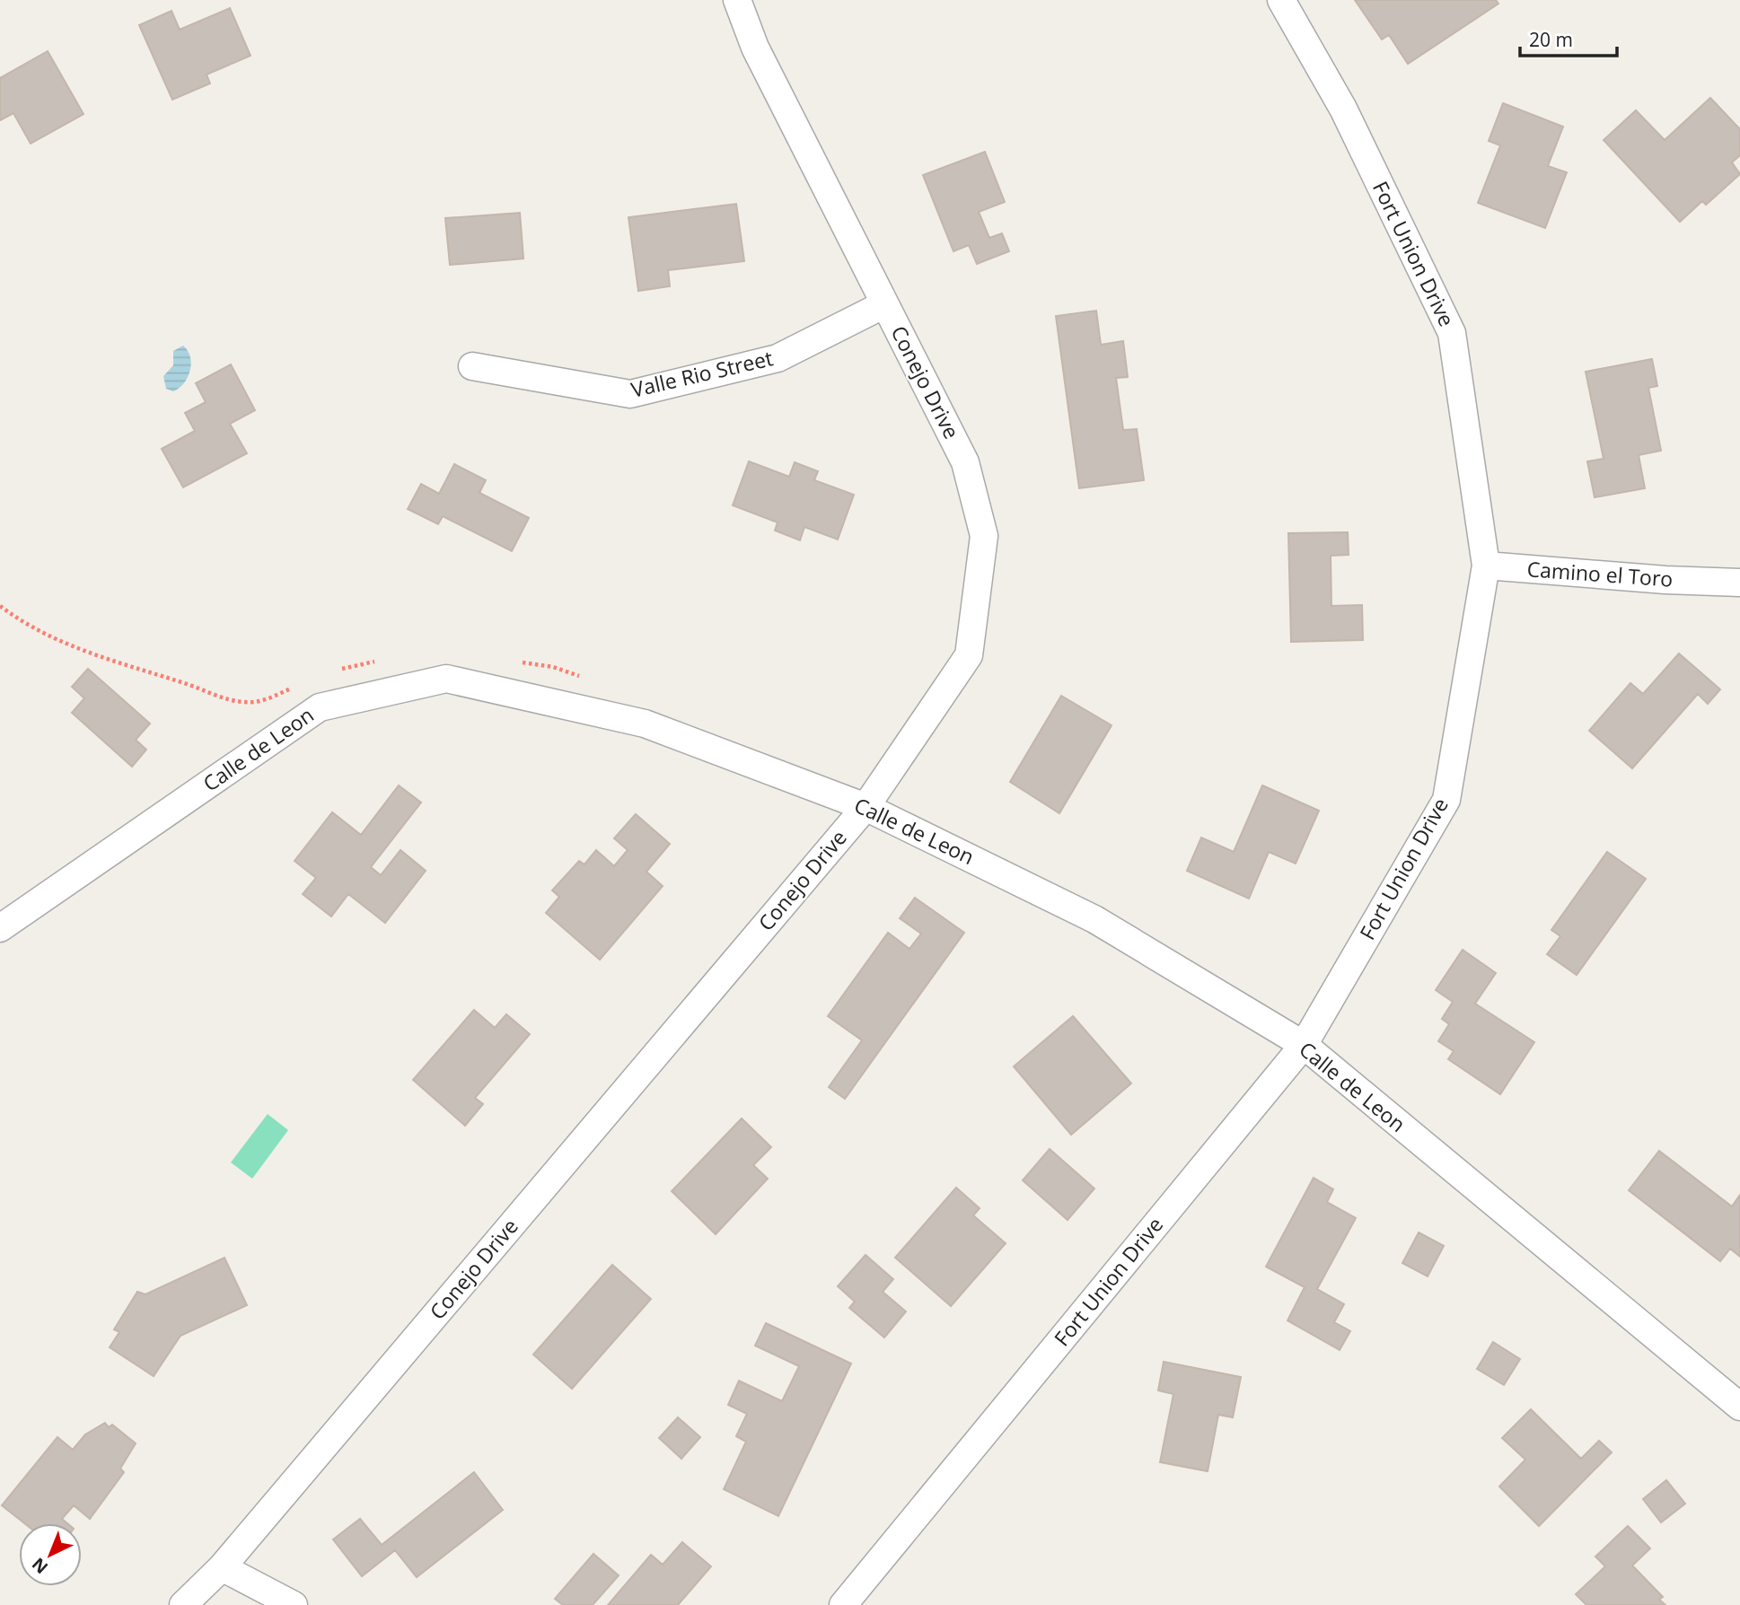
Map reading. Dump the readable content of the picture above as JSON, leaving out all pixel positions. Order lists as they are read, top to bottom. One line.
{"streets":{"street":["Fort Union Drive","Valle Rio Street","Conejo Drive","Camino el Toro","Calle de Leon"]},"crossings":[["Fort Union Drive","Camino el Toro"],["Fort Union Drive","Calle de Leon"],["Valle Rio Street","Conejo Drive"],["Conejo Drive","Calle de Leon"]],"scale_bar":"20 m","north":"bottom left"}
